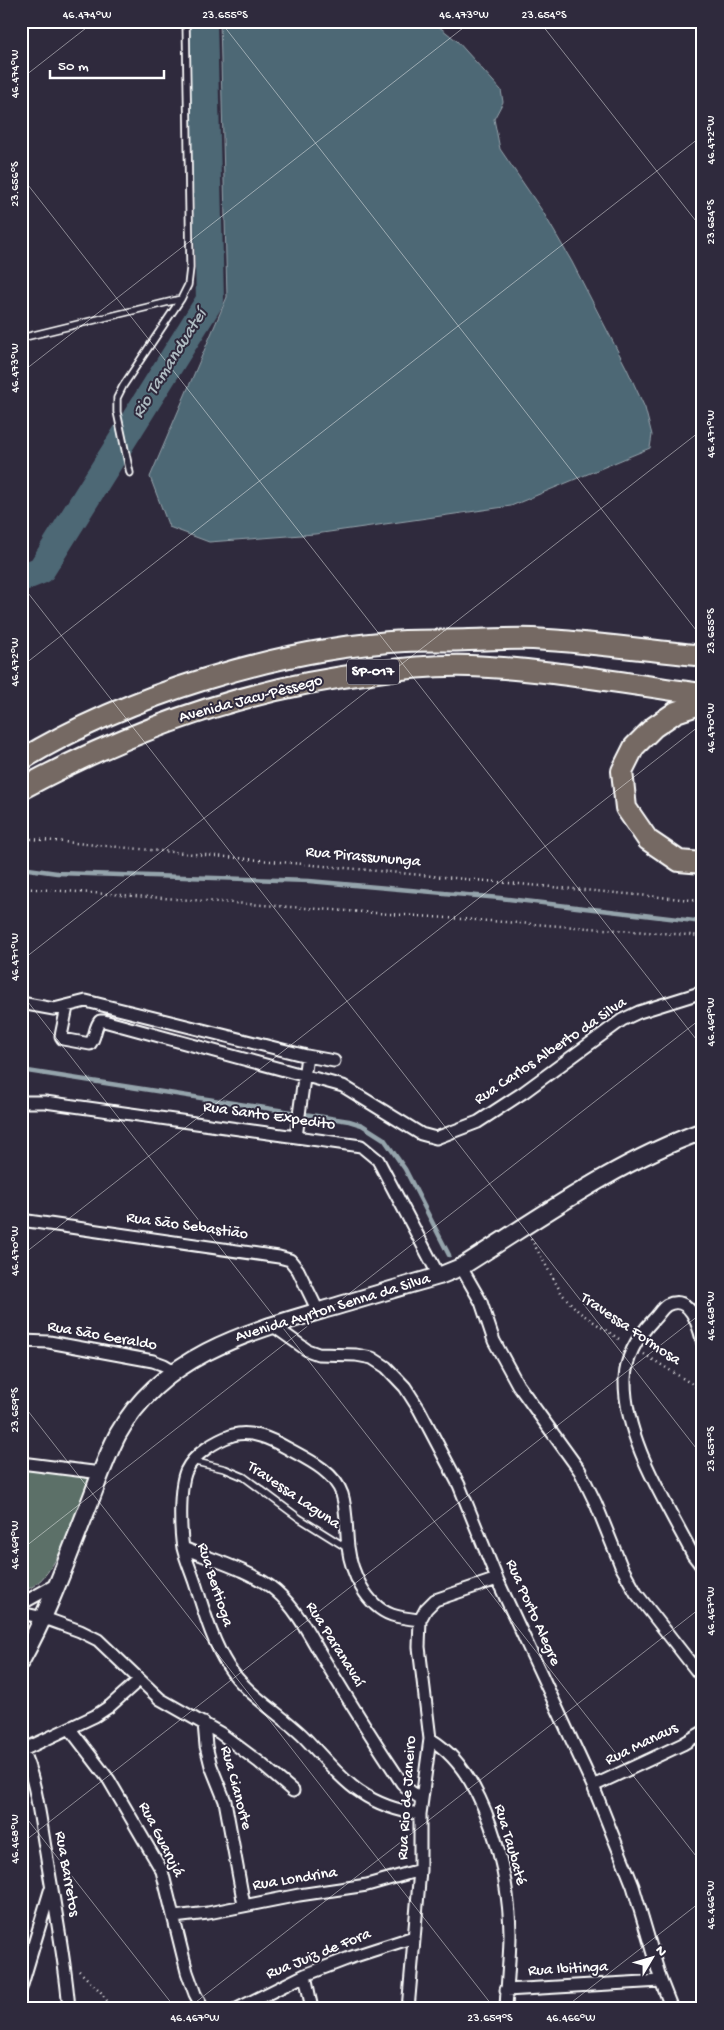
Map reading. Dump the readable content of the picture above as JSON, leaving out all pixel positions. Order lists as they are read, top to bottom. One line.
{"streets":{"highway":["SP-017","Avenida Jacu-Pêssego"],"main road":["Avenida Ayrton Senna da Silva"],"street":["Rua Carlos Alberto da Silva","Rua Santo Expedito","Rua São Sebastião","Rua São Geraldo","Rua Bertioga","Rua Porto Alegre","Rua Paranavaí","Rua Manaus","Rua Cianorte","Rua Rio de Janeiro","Rua Guarujá","Rua Taubaté","Rua Barretos","Rua Londrina","Rua Juiz de Fora","Rua Ibitinga"],"lane":["Travessa Laguna"],"path":["Rua Pirassununga","Travessa Formosa"]},"crossings":[["Rua Santo Expedito","Avenida Ayrton Senna da Silva"],["Rua São Sebastião","Avenida Ayrton Senna da Silva"],["Avenida Ayrton Senna da Silva","Travessa Formosa"],["Avenida Ayrton Senna da Silva","Rua São Geraldo"],["Avenida Ayrton Senna da Silva","Rua Porto Alegre"],["Travessa Laguna","Rua Bertioga"],["Rua Bertioga","Rua Paranavaí"],["Rua Bertioga","Rua Rio de Janeiro"],["Rua Porto Alegre","Rua Manaus"],["Rua Porto Alegre","Rua Ibitinga"],["Rua Paranavaí","Rua Rio de Janeiro"],["Rua Cianorte","Rua Londrina"],["Rua Rio de Janeiro","Rua Taubaté"],["Rua Rio de Janeiro","Rua Londrina"],["Rua Rio de Janeiro","Rua Juiz de Fora"],["Rua Guarujá","Rua Londrina"],["Rua Taubaté","Rua Ibitinga"]],"water":["Rio Tamanduateí"],"scale_bar":"50 m","north":"top right","coordinates":["46.474°W","23.655°S","46.473°W","23.654°S","46.472°W","23.656°S","46.471°W","46.470°W","46.469°W","46.468°W","23.659°S","23.657°S","46.467°W","46.466°W"]}
